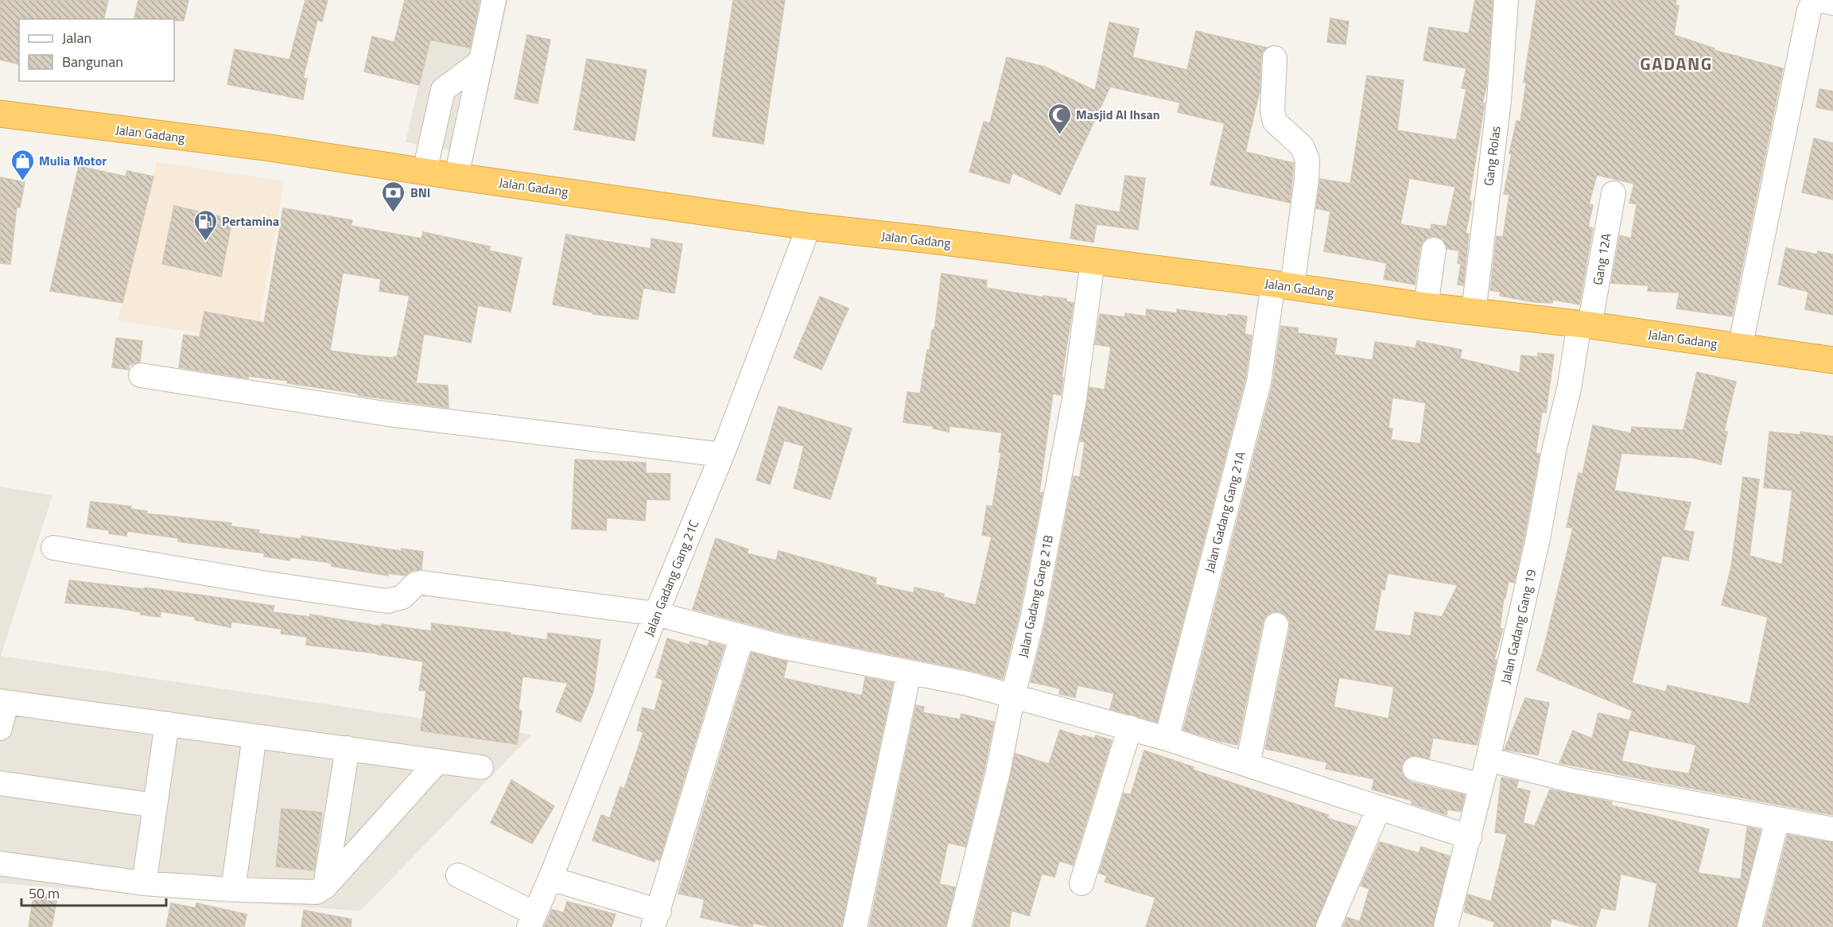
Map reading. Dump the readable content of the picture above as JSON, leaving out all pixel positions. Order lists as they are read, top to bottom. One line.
{"streets":{"highway":["Jalan Gadang"],"street":["Gang Rolas","Gang 12A","Jalan Gadang Gang 21A","Jalan Gadang Gang 21C","Jalan Gadang Gang 21B","Jalan Gadang Gang 19"]},"crossings":[["Jalan Gadang","Gang Rolas"],["Jalan Gadang","Gang 12A"],["Jalan Gadang","Jalan Gadang Gang 21A"],["Jalan Gadang","Jalan Gadang Gang 21C"],["Jalan Gadang","Jalan Gadang Gang 21B"],["Jalan Gadang","Jalan Gadang Gang 19"],["Gang 12A","Jalan Gadang Gang 19"]],"districts":["GADANG"],"places":{"mosque":["Masjid Al Ihsan"],"shop":["Mulia Motor"],"bank":["BNI"],"fuel station":["Pertamina"]},"legend":["Jalan","Bangunan"],"scale_bar":"50 m"}
